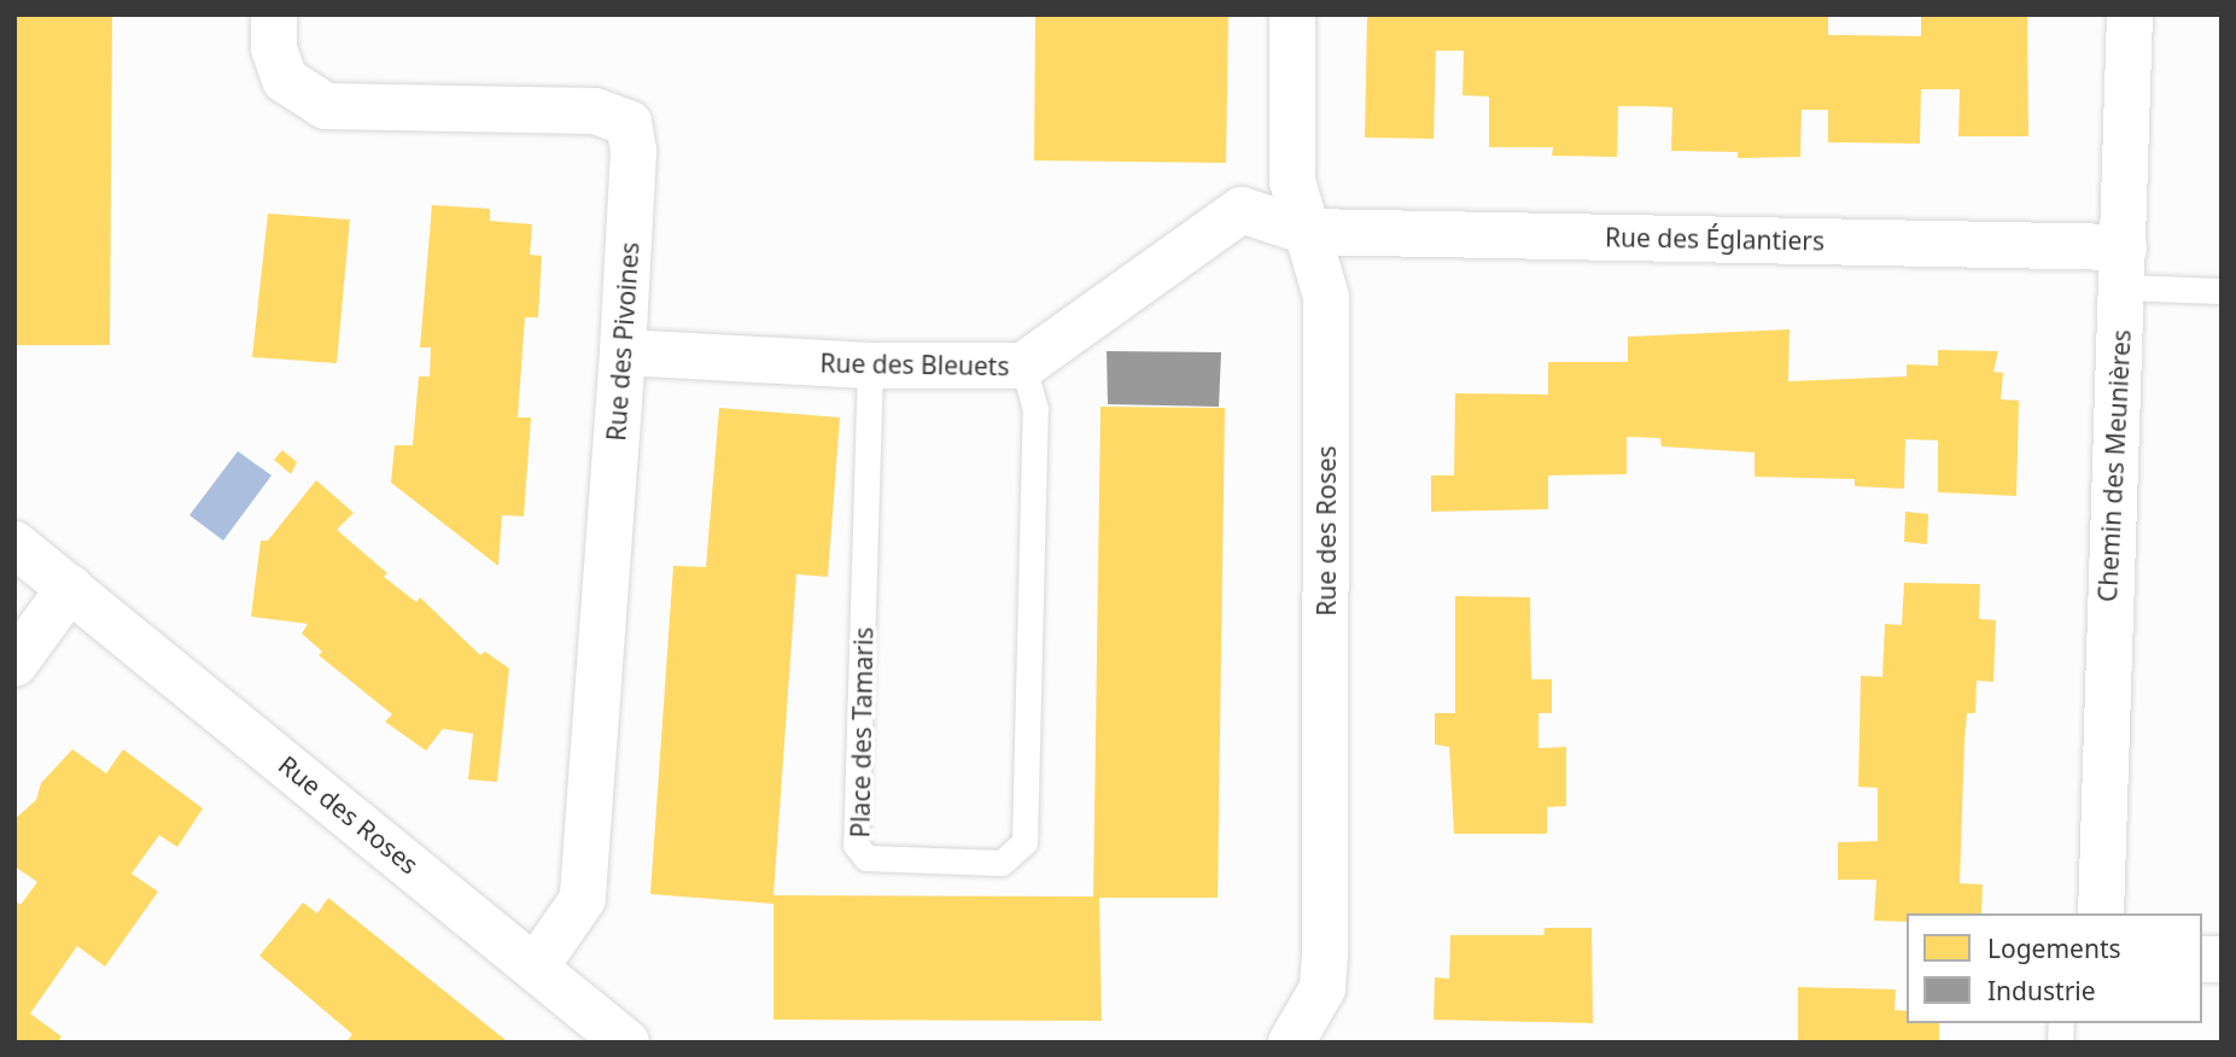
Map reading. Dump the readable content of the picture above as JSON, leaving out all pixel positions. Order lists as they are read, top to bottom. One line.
{"streets":{"street":["Rue des Églantiers","Rue des Pivoines","Rue des Bleuets","Chemin des Meunières","Rue des Roses"],"lane":["Place des Tamaris"]},"crossings":[["Rue des Églantiers","Rue des Bleuets"],["Rue des Églantiers","Chemin des Meunières"],["Rue des Églantiers","Rue des Roses"],["Rue des Pivoines","Rue des Bleuets"],["Rue des Pivoines","Rue des Roses"],["Rue des Bleuets","Rue des Roses"],["Rue des Bleuets","Place des Tamaris"]],"legend":["Logements","Industrie"]}
